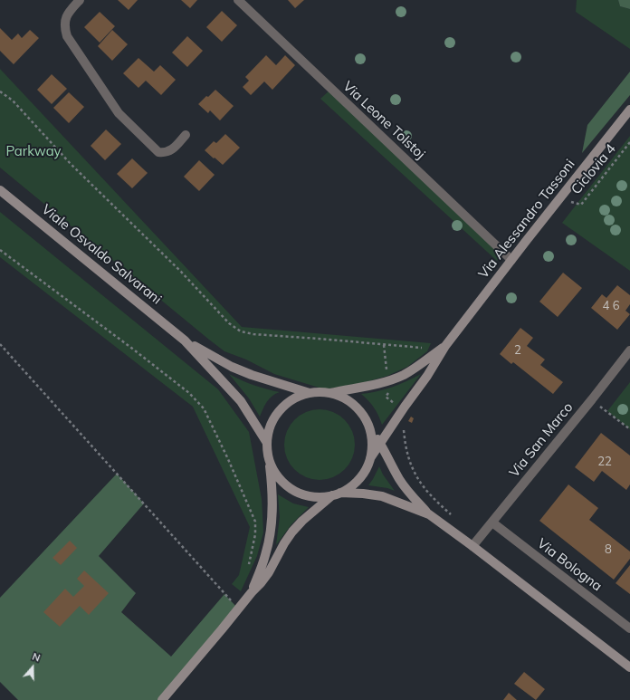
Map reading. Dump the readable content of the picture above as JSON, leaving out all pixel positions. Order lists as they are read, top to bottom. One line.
{"streets":{"main road":["Via Alessandro Tassoni","Viale Osvaldo Salvarani"],"street":["Via Leone Tolstoj","Via San Marco","Via Bologna"],"path":["Ciclovia 4"]},"crossings":[["Via Leone Tolstoj","Via Alessandro Tassoni"],["Via Alessandro Tassoni","Viale Osvaldo Salvarani"],["Via San Marco","Via Bologna"]],"parks":["Parkway"],"house_numbers":["4 6","2","22","8"],"north":"top"}
